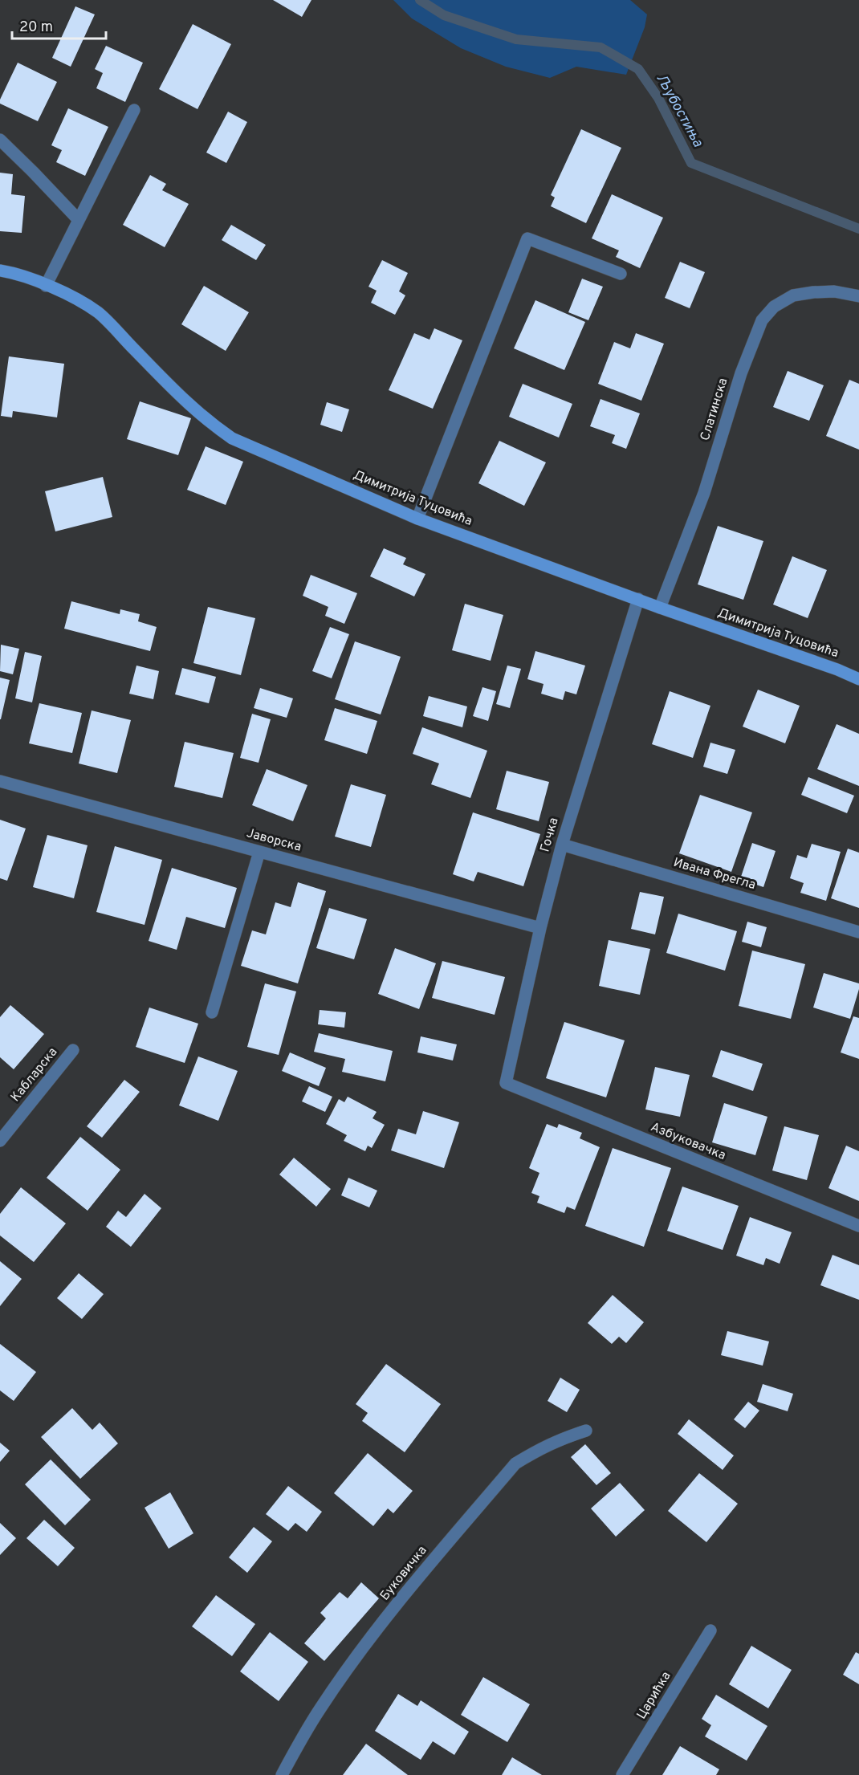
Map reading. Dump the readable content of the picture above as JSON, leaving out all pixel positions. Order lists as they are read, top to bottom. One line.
{"streets":{"street":["Слатинска","Димитрија Туцовића","Гочка","Јаворска","Ивана Фрегла","Кабларска","Азбуковачка","Буковичка","Царићка"]},"crossings":[["Слатинска","Димитрија Туцовића"],["Димитрија Туцовића","Гочка"],["Гочка","Јаворска"],["Гочка","Ивана Фрегла"],["Гочка","Азбуковачка"]],"water":["Љубостиња"],"scale_bar":"20 m"}
